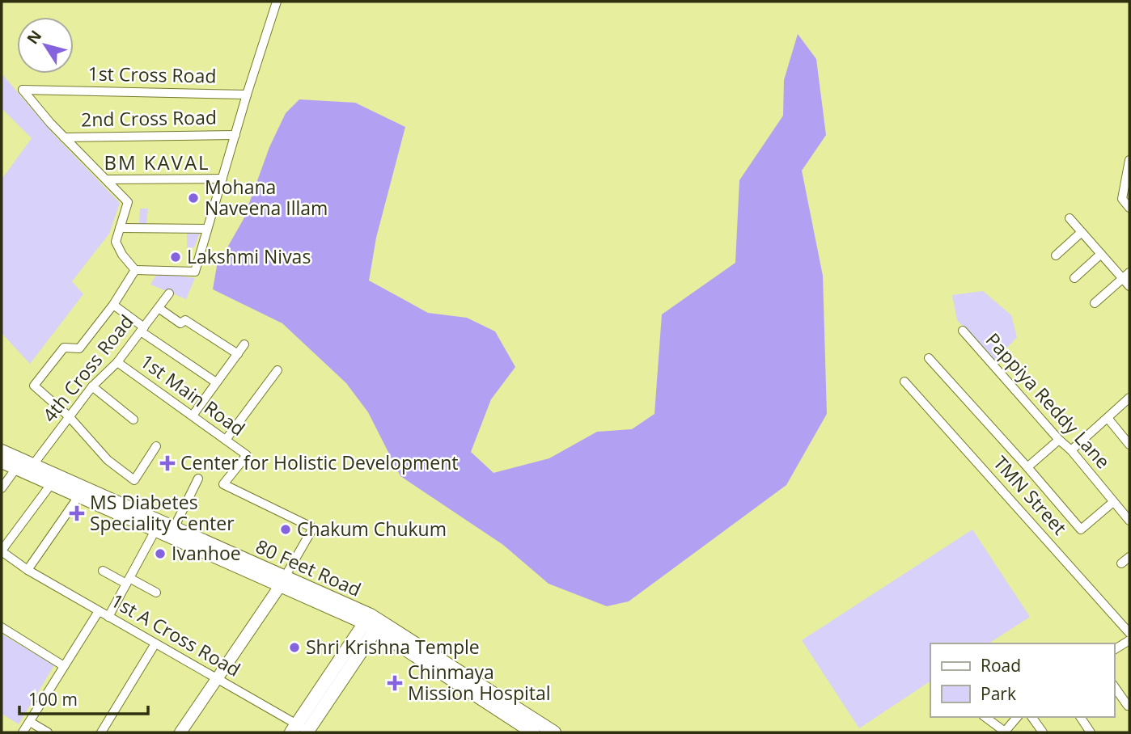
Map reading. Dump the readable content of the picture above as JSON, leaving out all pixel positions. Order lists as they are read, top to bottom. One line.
{"streets":{"main road":["80 Feet Road"],"street":["1st Cross Road","2nd Cross Road","4th Cross Road","1st Main Road","Pappiya Reddy Lane","TMN Street","1st A Cross Road"]},"crossings":[["1st Cross Road","2nd Cross Road"],["4th Cross Road","1st Main Road"],["4th Cross Road","80 Feet Road"],["1st Main Road","80 Feet Road"]],"districts":["BM KAVAL"],"places":{"other":["Mohana Naveena Illam","Lakshmi Nivas","Chakum Chukum","Ivanhoe","Shri Krishna Temple"],"health":["Center for Holistic Development","MS Diabetes Speciality Center","Chinmaya Mission Hospital"]},"legend":["Road","Park"],"scale_bar":"100 m","north":"top left"}
